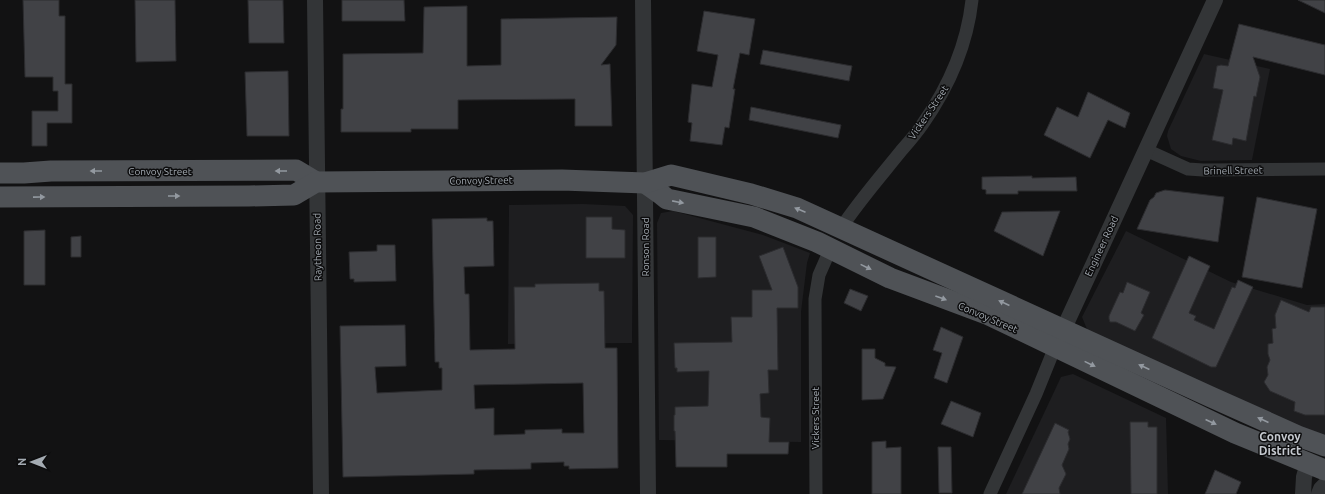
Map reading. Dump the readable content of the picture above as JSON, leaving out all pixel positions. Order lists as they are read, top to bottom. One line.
{"streets":{"main road":["Convoy Street"],"street":["Vickers Street","Brinell Street","Engineer Road","Raytheon Road","Ronson Road"]},"crossings":[["Vickers Street","Convoy Street"],["Brinell Street","Engineer Road"],["Convoy Street","Engineer Road"],["Convoy Street","Raytheon Road"],["Convoy Street","Ronson Road"]],"districts":["Convoy District"],"north":"left"}
